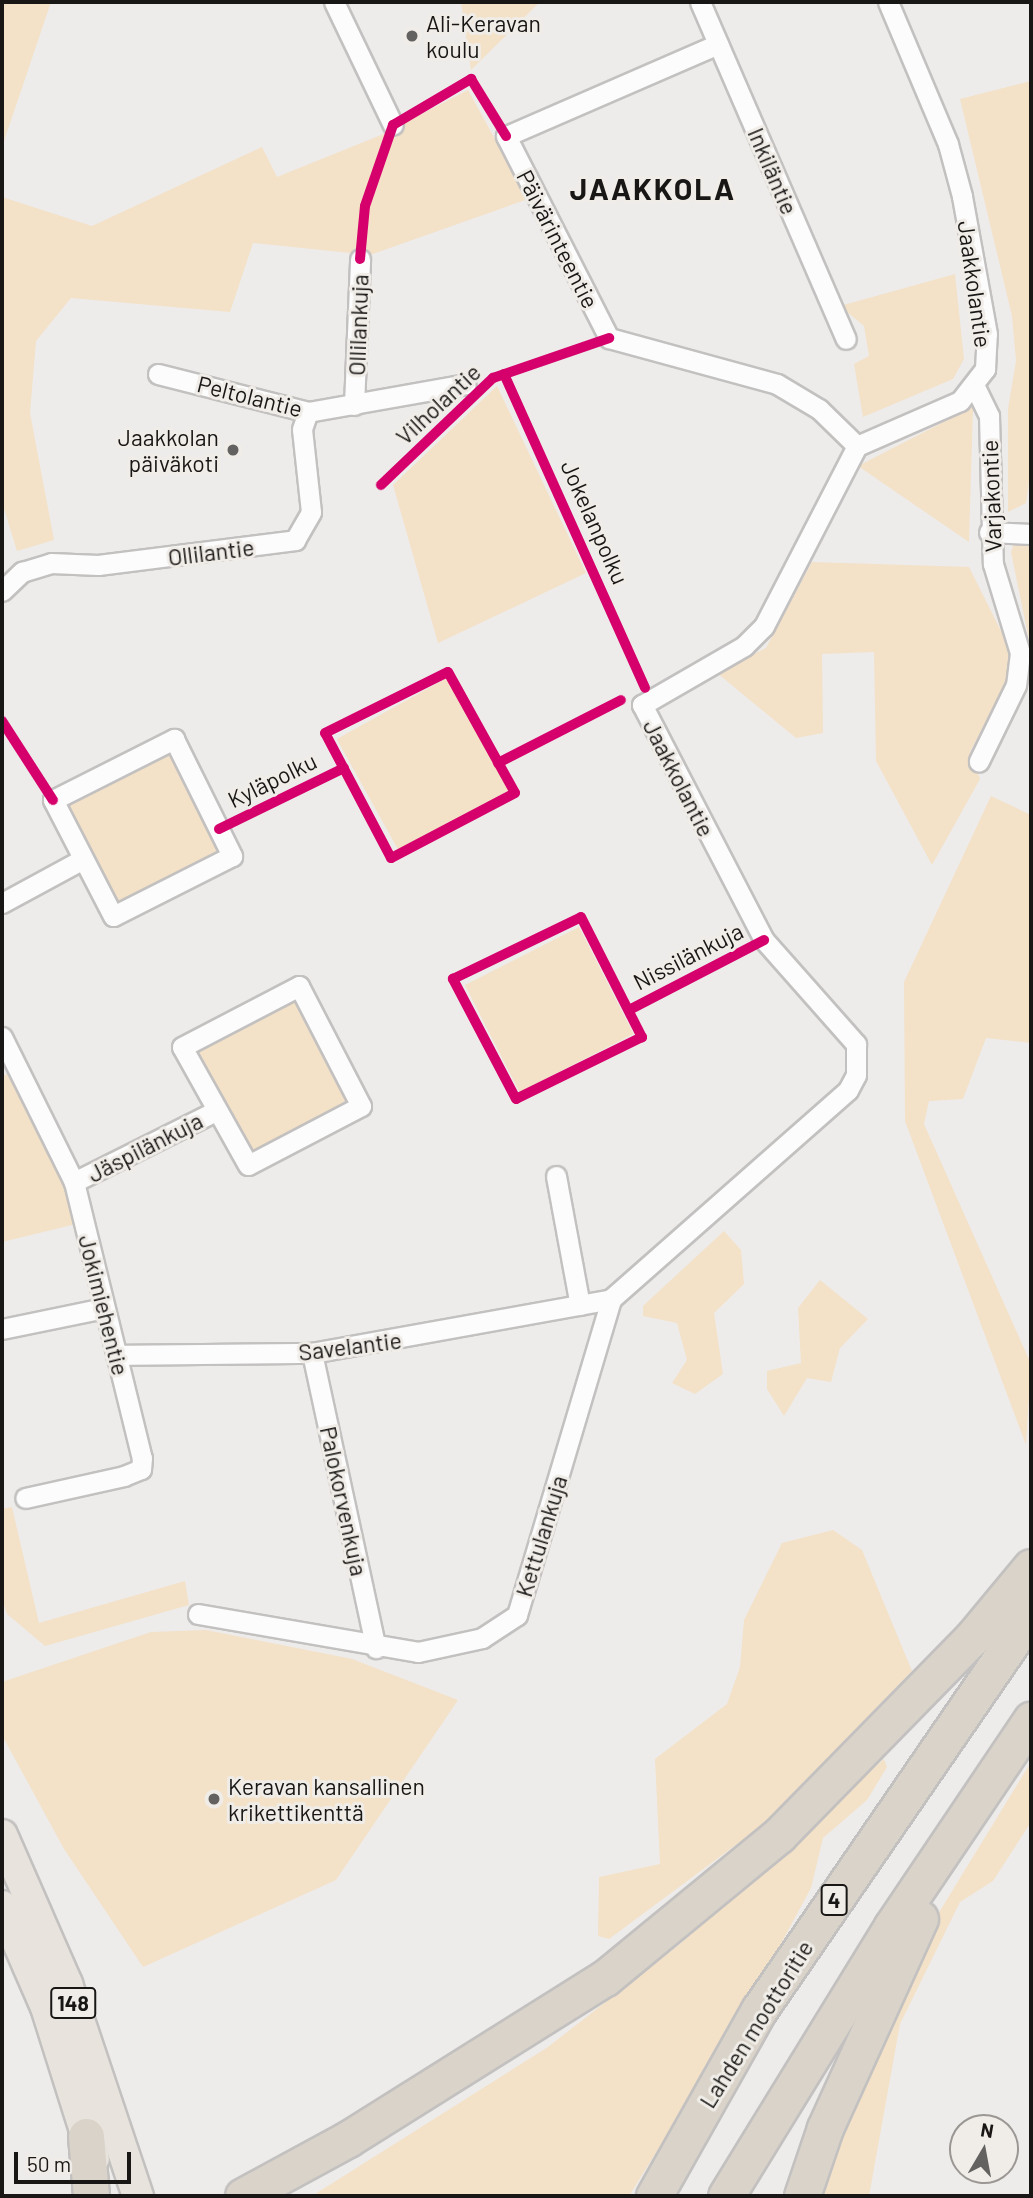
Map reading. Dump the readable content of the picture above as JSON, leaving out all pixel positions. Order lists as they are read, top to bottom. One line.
{"streets":{"highway":["4","Lahden moottoritie"],"main road":["148"],"street":["Inkiläntie","Päivärinteentie","Jaakkolantie","Ollilankuja","Peltolantie","Varjakontie","Ollilantie","Jäspilänkuja","Jokimiehentie","Savelantie","Palokorvenkuja","Kettulankuja"],"cycle path":["Vilholantie","Jokelanpolku","Kyläpolku","Nissilänkuja"]},"crossings":[["Inkiläntie","Päivärinteentie"],["Päivärinteentie","Jaakkolantie"],["Jaakkolantie","Varjakontie"],["Jaakkolantie","Kettulankuja"],["Ollilankuja","Peltolantie"],["Peltolantie","Ollilantie"],["Jäspilänkuja","Jokimiehentie"],["Jokimiehentie","Savelantie"],["Savelantie","Palokorvenkuja"],["Palokorvenkuja","Kettulankuja"]],"districts":["JAAKKOLA"],"places":["Ali-Keravan koulu","Jaakkolan päiväkoti","Keravan kansallinen krikettikenttä"],"scale_bar":"50 m","north":"top"}
